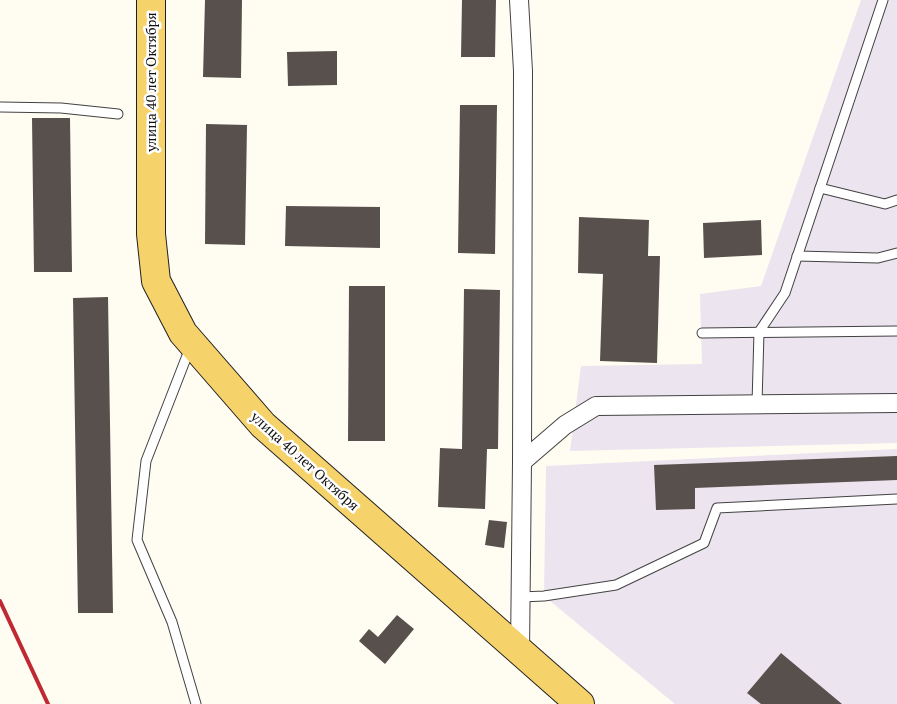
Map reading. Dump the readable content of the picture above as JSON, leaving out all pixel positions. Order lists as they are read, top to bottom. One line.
{"streets":{"main road":["улица 40 лет Октября"]}}
